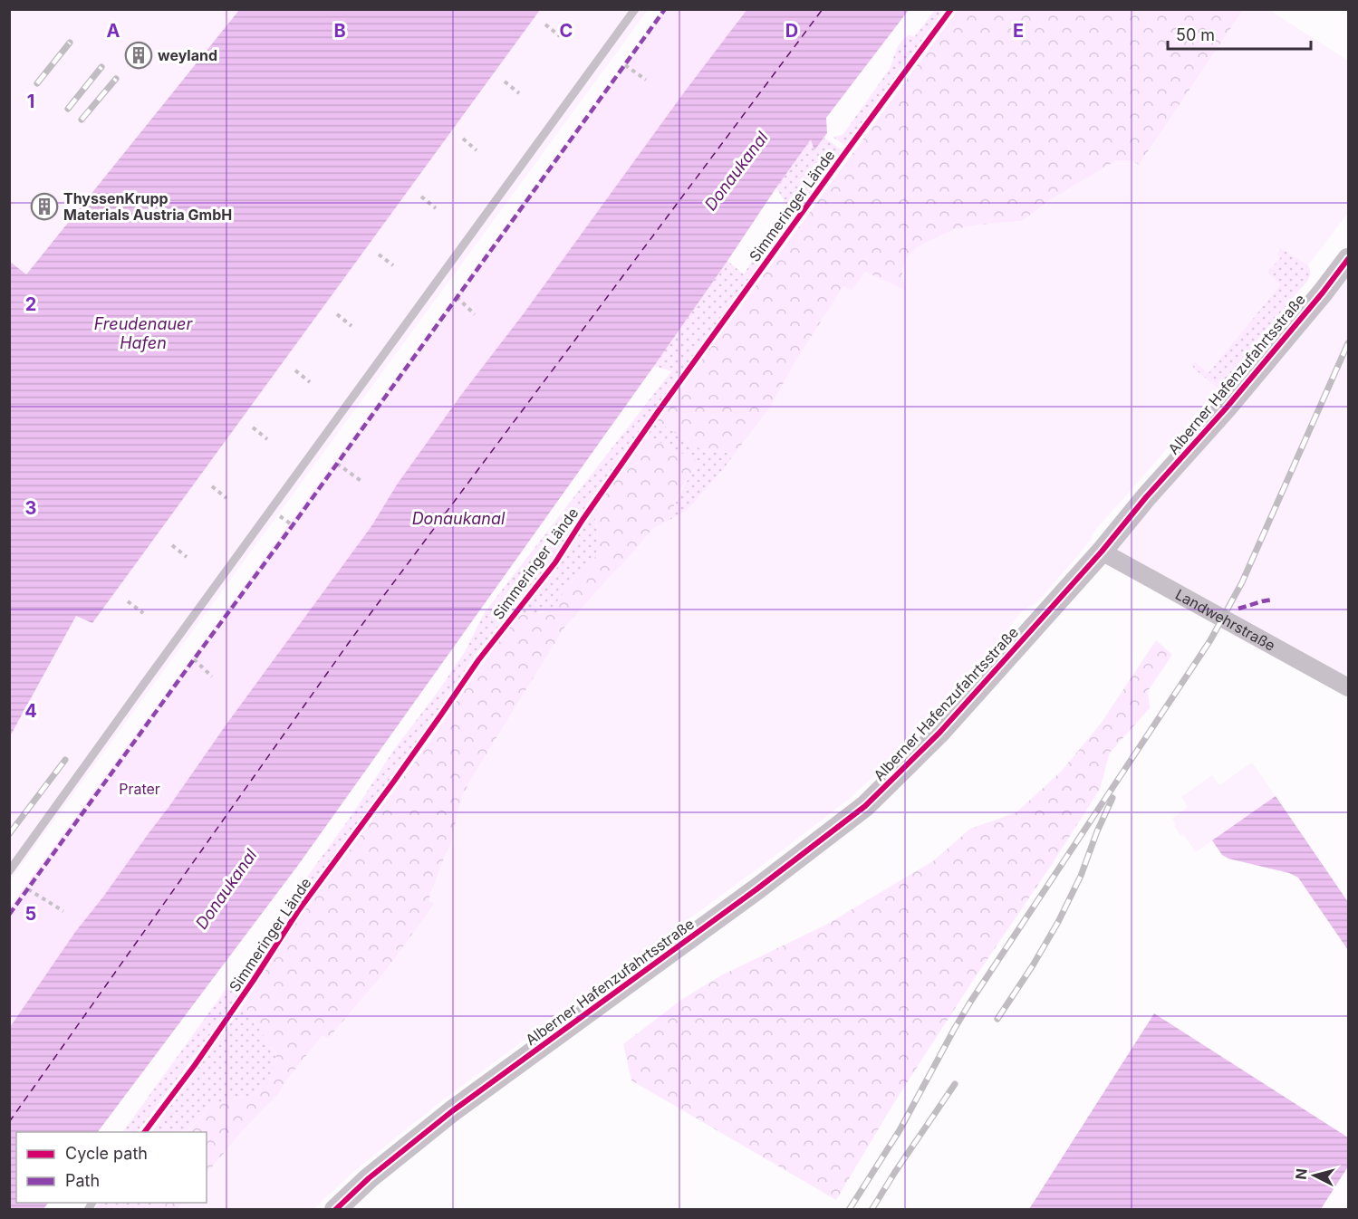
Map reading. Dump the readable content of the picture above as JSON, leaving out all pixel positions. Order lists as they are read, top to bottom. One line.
{"streets":{"street":["Alberner Hafenzufahrtsstraße","Landwehrstraße"],"lane":["Simmeringer Lände"]},"crossings":[["Alberner Hafenzufahrtsstraße","Landwehrstraße"]],"water":["Donaukanal","Freudenauer Hafen"],"parks":["Prater"],"places":{"building":["weyland","ThyssenKrupp Materials Austria GmbH"]},"legend":["Cycle path","Path"],"scale_bar":"50 m","north":"left","grid":{"columns":["A","B","C","D","E"],"rows":["1","2","3","4","5"]}}
